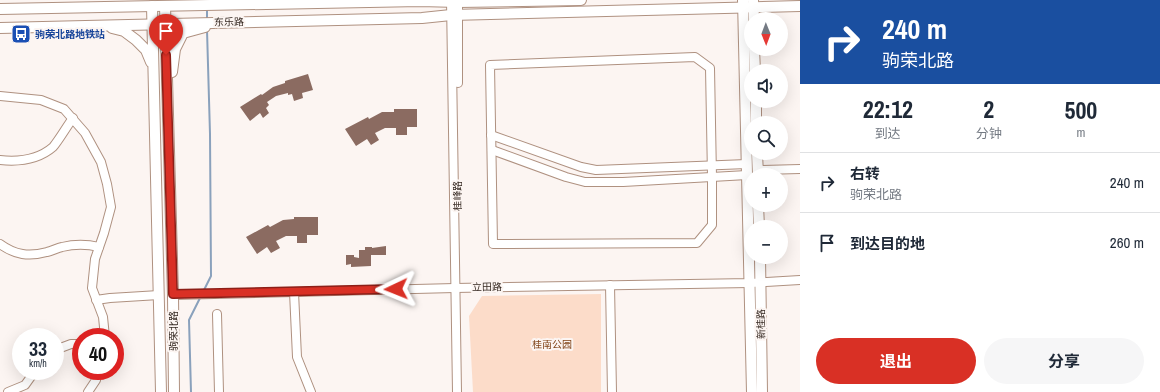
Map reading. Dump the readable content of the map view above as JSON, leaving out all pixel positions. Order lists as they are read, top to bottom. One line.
{"streets":{"main road":["东乐路","新桂路","驹荣北路"],"street":["桂峰路","立田路"]},"crossings":[["东乐路","桂峰路"],["东乐路","驹荣北路"],["桂峰路","立田路"],["立田路","新桂路"],["立田路","驹荣北路"]],"parks":["桂南公园"],"places":{"bus stop":["驹荣北路地铁站"]},"north":"bottom","page":{"turn":["240 m","驹荣北路"],"map_buttons":["+","−"],"eta":["22:12","到达","2","分钟","500","m"],"list":[{"name":"右转","note":"驹荣北路","value":"240 m"},{"name":"到达目的地","value":"260 m"}],"speed":"33 km/h","limit":"40","buttons":["退出","分享"]}}
